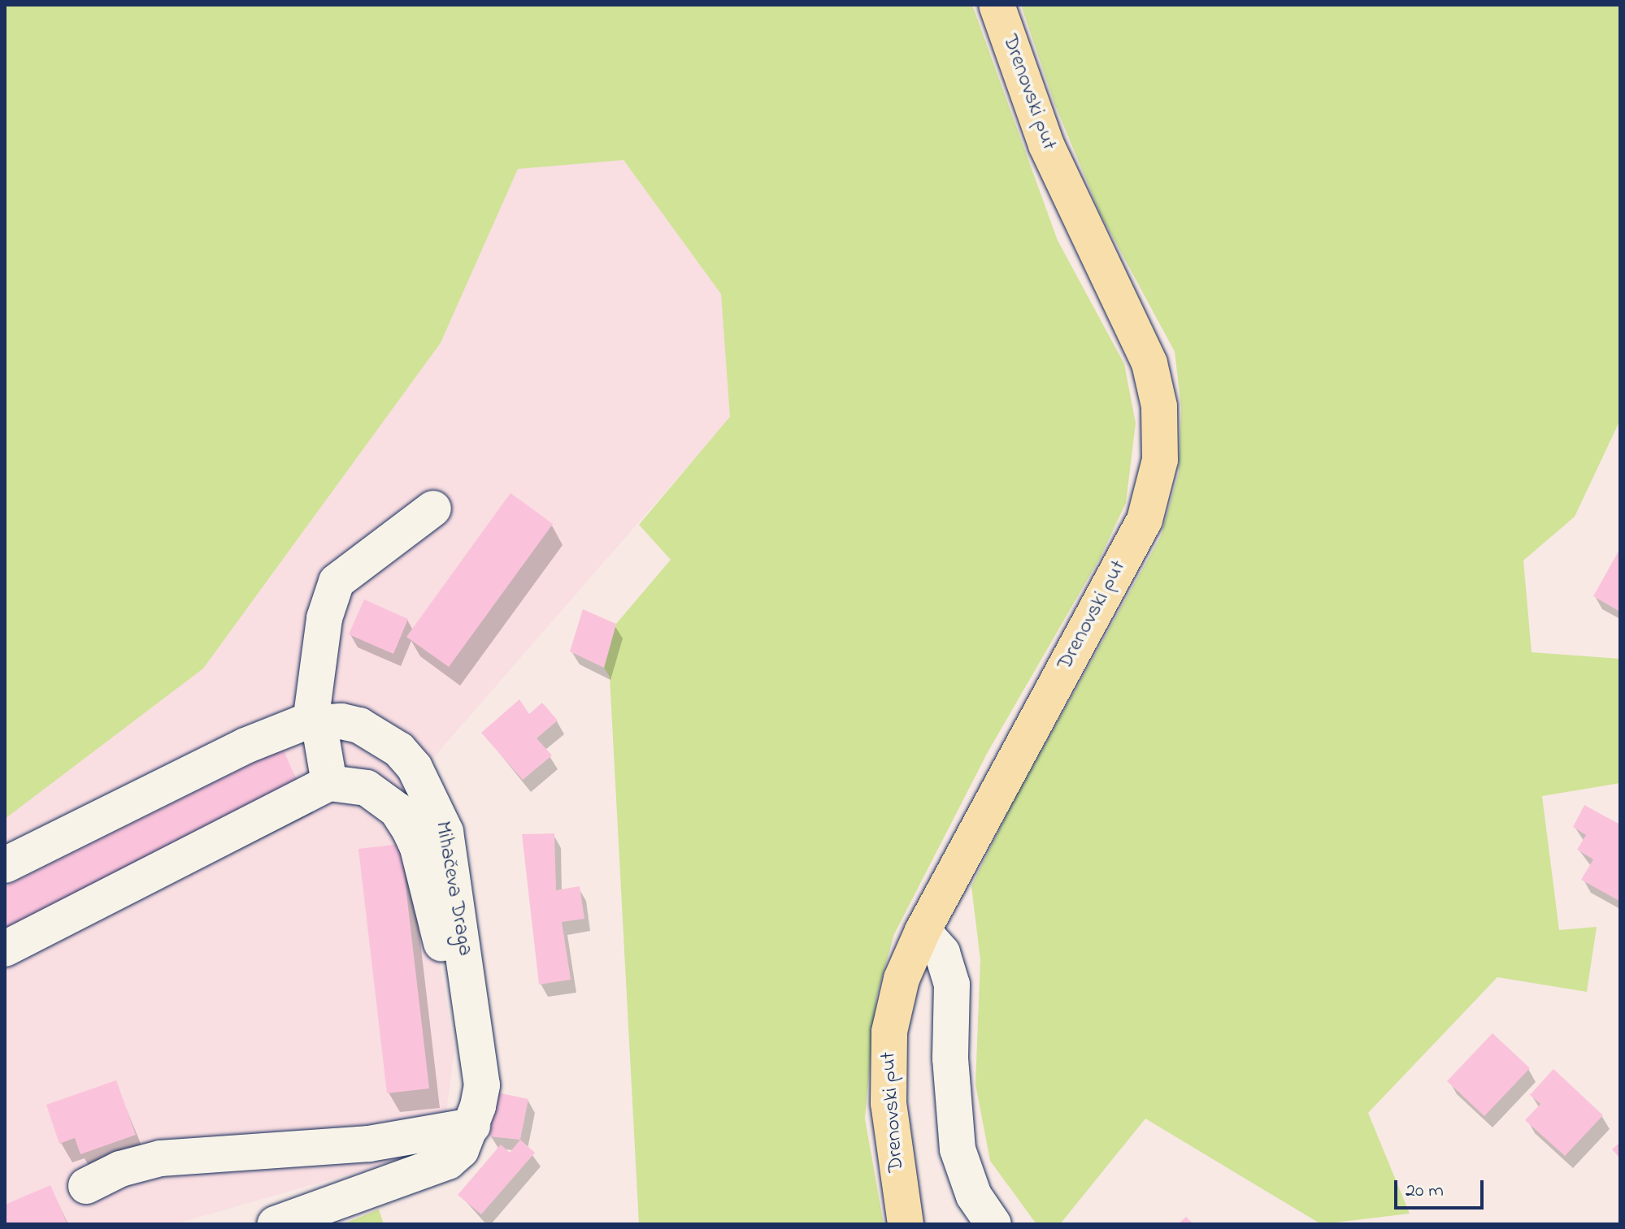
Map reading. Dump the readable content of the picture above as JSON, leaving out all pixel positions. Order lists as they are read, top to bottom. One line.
{"streets":{"main road":["Drenovski put"],"street":["Mihačeva Draga"]},"scale_bar":"20 m"}
